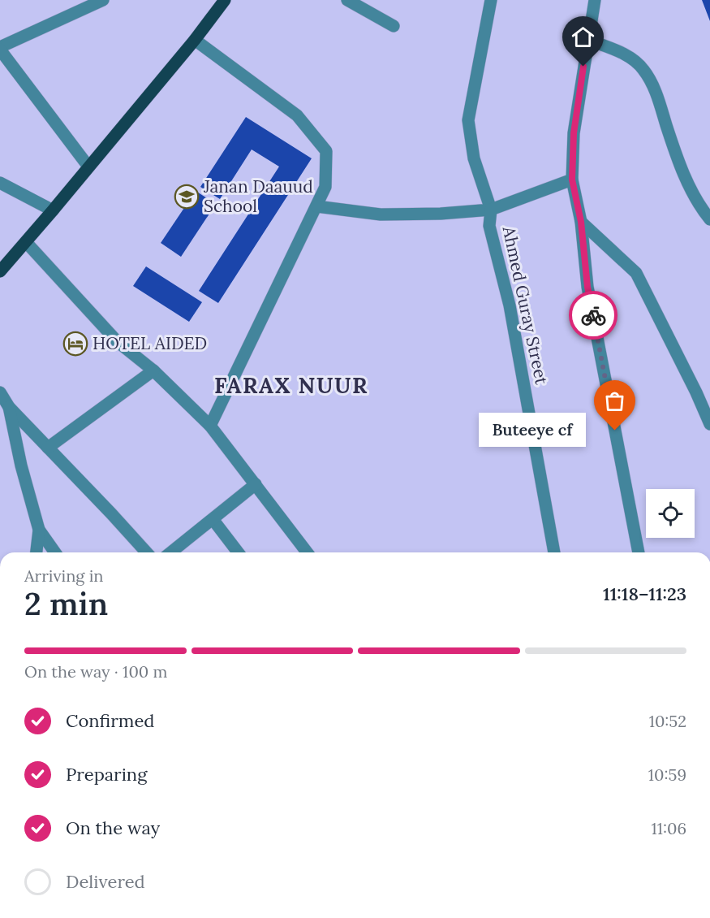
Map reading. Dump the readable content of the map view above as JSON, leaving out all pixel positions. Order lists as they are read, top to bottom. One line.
{"streets":{"street":["Ahmed Guray Street"]},"districts":["FARAX NUUR"],"places":{"school or university":["Janan Daauud School"],"hotel":["HOTEL AIDED"],"other":["Buteeye cf"]},"page":{"bubble":"Buteeye cf","heading":["2 min","Arriving in","11:18–11:23"],"bar":"On the way · 100 m","list":[["Confirmed","10:52"],["Preparing","10:59"],["On the way","11:06"],"Delivered"]}}
